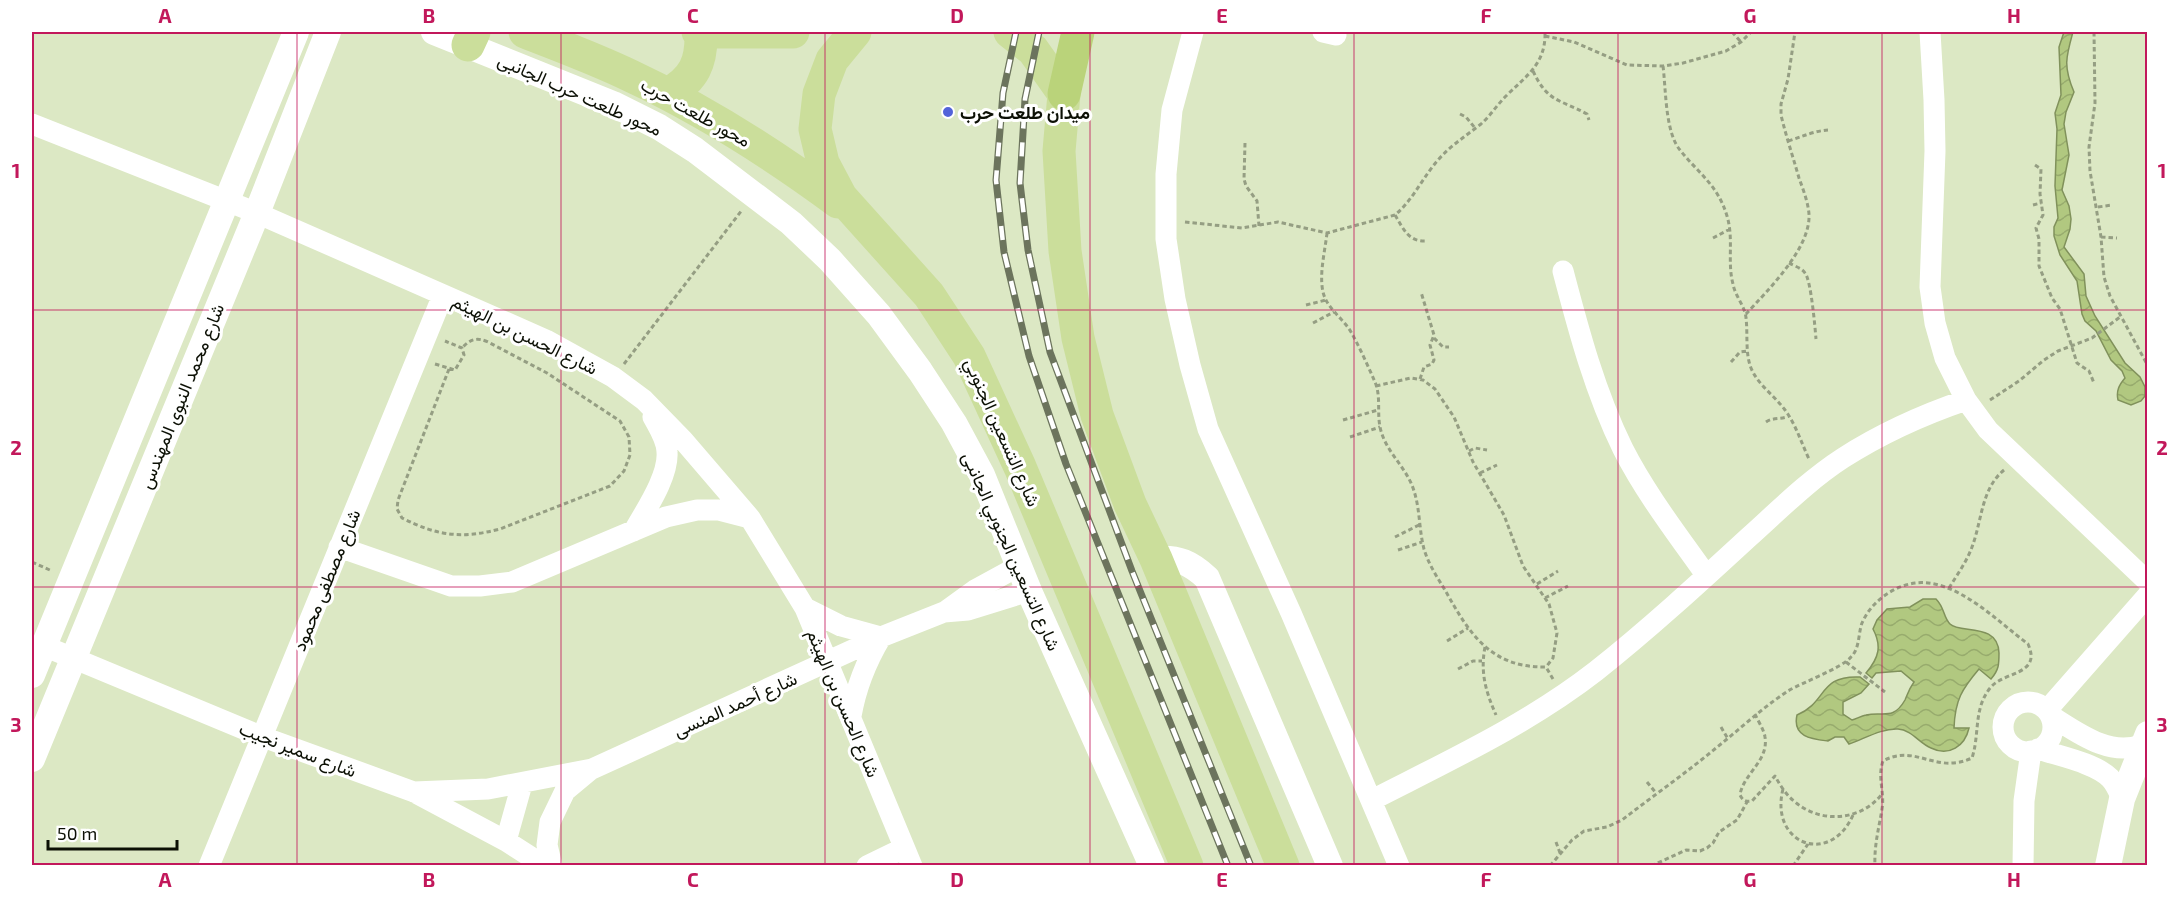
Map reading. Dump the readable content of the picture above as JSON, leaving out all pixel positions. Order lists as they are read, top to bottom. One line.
{"streets":{"main road":["محور طلعت حرب","شارع التسعين الجنوبي"],"street":["محور طلعت حرب الجانبى","شارع الحسن بن الهيثم","شارع محمد النبوى المهندس","شارع التسعين الجنوبي الجانبى","شارع مصطفى محمود","شارع أحمد المنسى","شارع سمير نجيب"]},"crossings":[["محور طلعت حرب الجانبى","شارع التسعين الجنوبي الجانبى"],["محور طلعت حرب","شارع التسعين الجنوبي"],["شارع الحسن بن الهيثم","شارع محمد النبوى المهندس"],["شارع الحسن بن الهيثم","شارع مصطفى محمود"],["شارع الحسن بن الهيثم","شارع أحمد المنسى"],["شارع محمد النبوى المهندس","شارع سمير نجيب"],["شارع التسعين الجنوبي الجانبى","شارع أحمد المنسى"],["شارع مصطفى محمود","شارع سمير نجيب"],["شارع أحمد المنسى","شارع سمير نجيب"]],"places":["ميدان طلعت حرب"],"scale_bar":"50 m","grid":{"columns":["A","B","C","D","E","F","G","H"],"rows":["1","2","3"]}}
